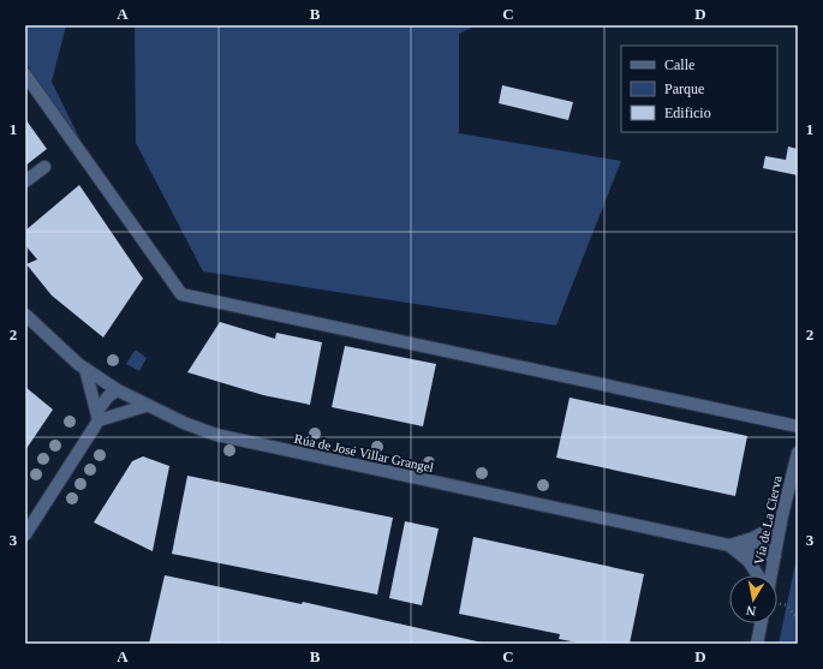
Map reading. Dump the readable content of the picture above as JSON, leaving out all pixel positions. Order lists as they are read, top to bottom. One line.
{"streets":{"street":["Rúa de José Villar Grangel","Vía de La Cierva"]},"crossings":[["Rúa de José Villar Grangel","Vía de La Cierva"]],"legend":["Calle","Parque","Edificio"],"north":"bottom","grid":{"columns":["A","B","C","D"],"rows":["1","2","3"]}}
